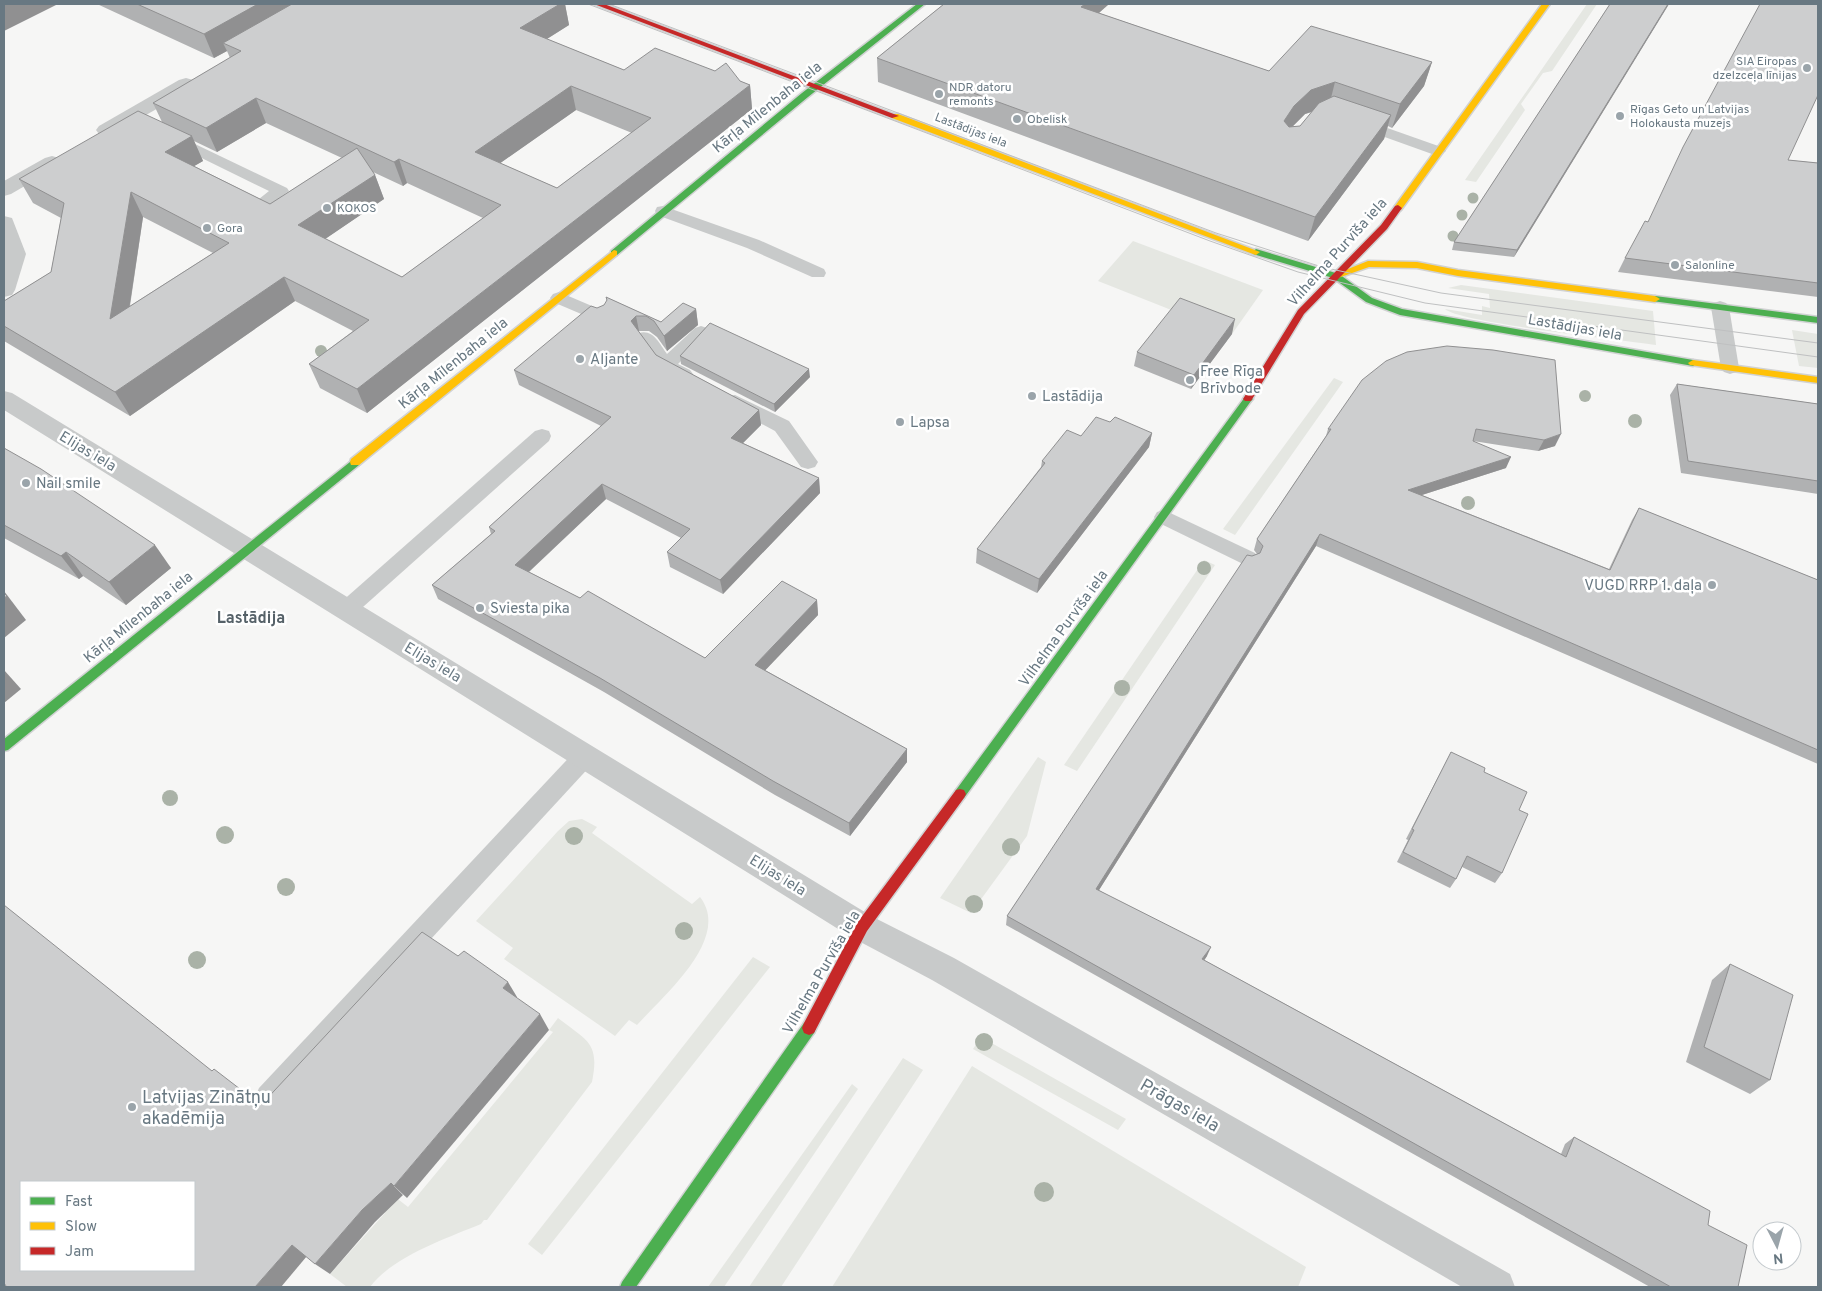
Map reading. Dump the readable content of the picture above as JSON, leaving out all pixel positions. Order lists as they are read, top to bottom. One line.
{"streets":{"street":["Kārļa Mīlenbaha iela","Lastādijas iela","Vilhelma Purvīša iela","Elijas iela","Prāgas iela"]},"crossings":[["Kārļa Mīlenbaha iela","Lastādijas iela"],["Kārļa Mīlenbaha iela","Elijas iela"],["Lastādijas iela","Vilhelma Purvīša iela"],["Vilhelma Purvīša iela","Elijas iela"],["Vilhelma Purvīša iela","Prāgas iela"],["Elijas iela","Prāgas iela"]],"districts":["Lastādija"],"places":["SIA Eiropas dzelzceļa līnijas","NDR datoru remonts","Rīgas Geto un Latvijas Holokausta muzejs","Obelisk","KOKOS","Gora","Salonline","Aljante","Free Rīga Brīvbode","Lastādija","Lapsa","Nail smile","VUGD RRP 1. daļa","Sviesta pika","Latvijas Zinātņu akadēmija"],"legend":["Fast","Slow","Jam"],"north":"bottom"}
